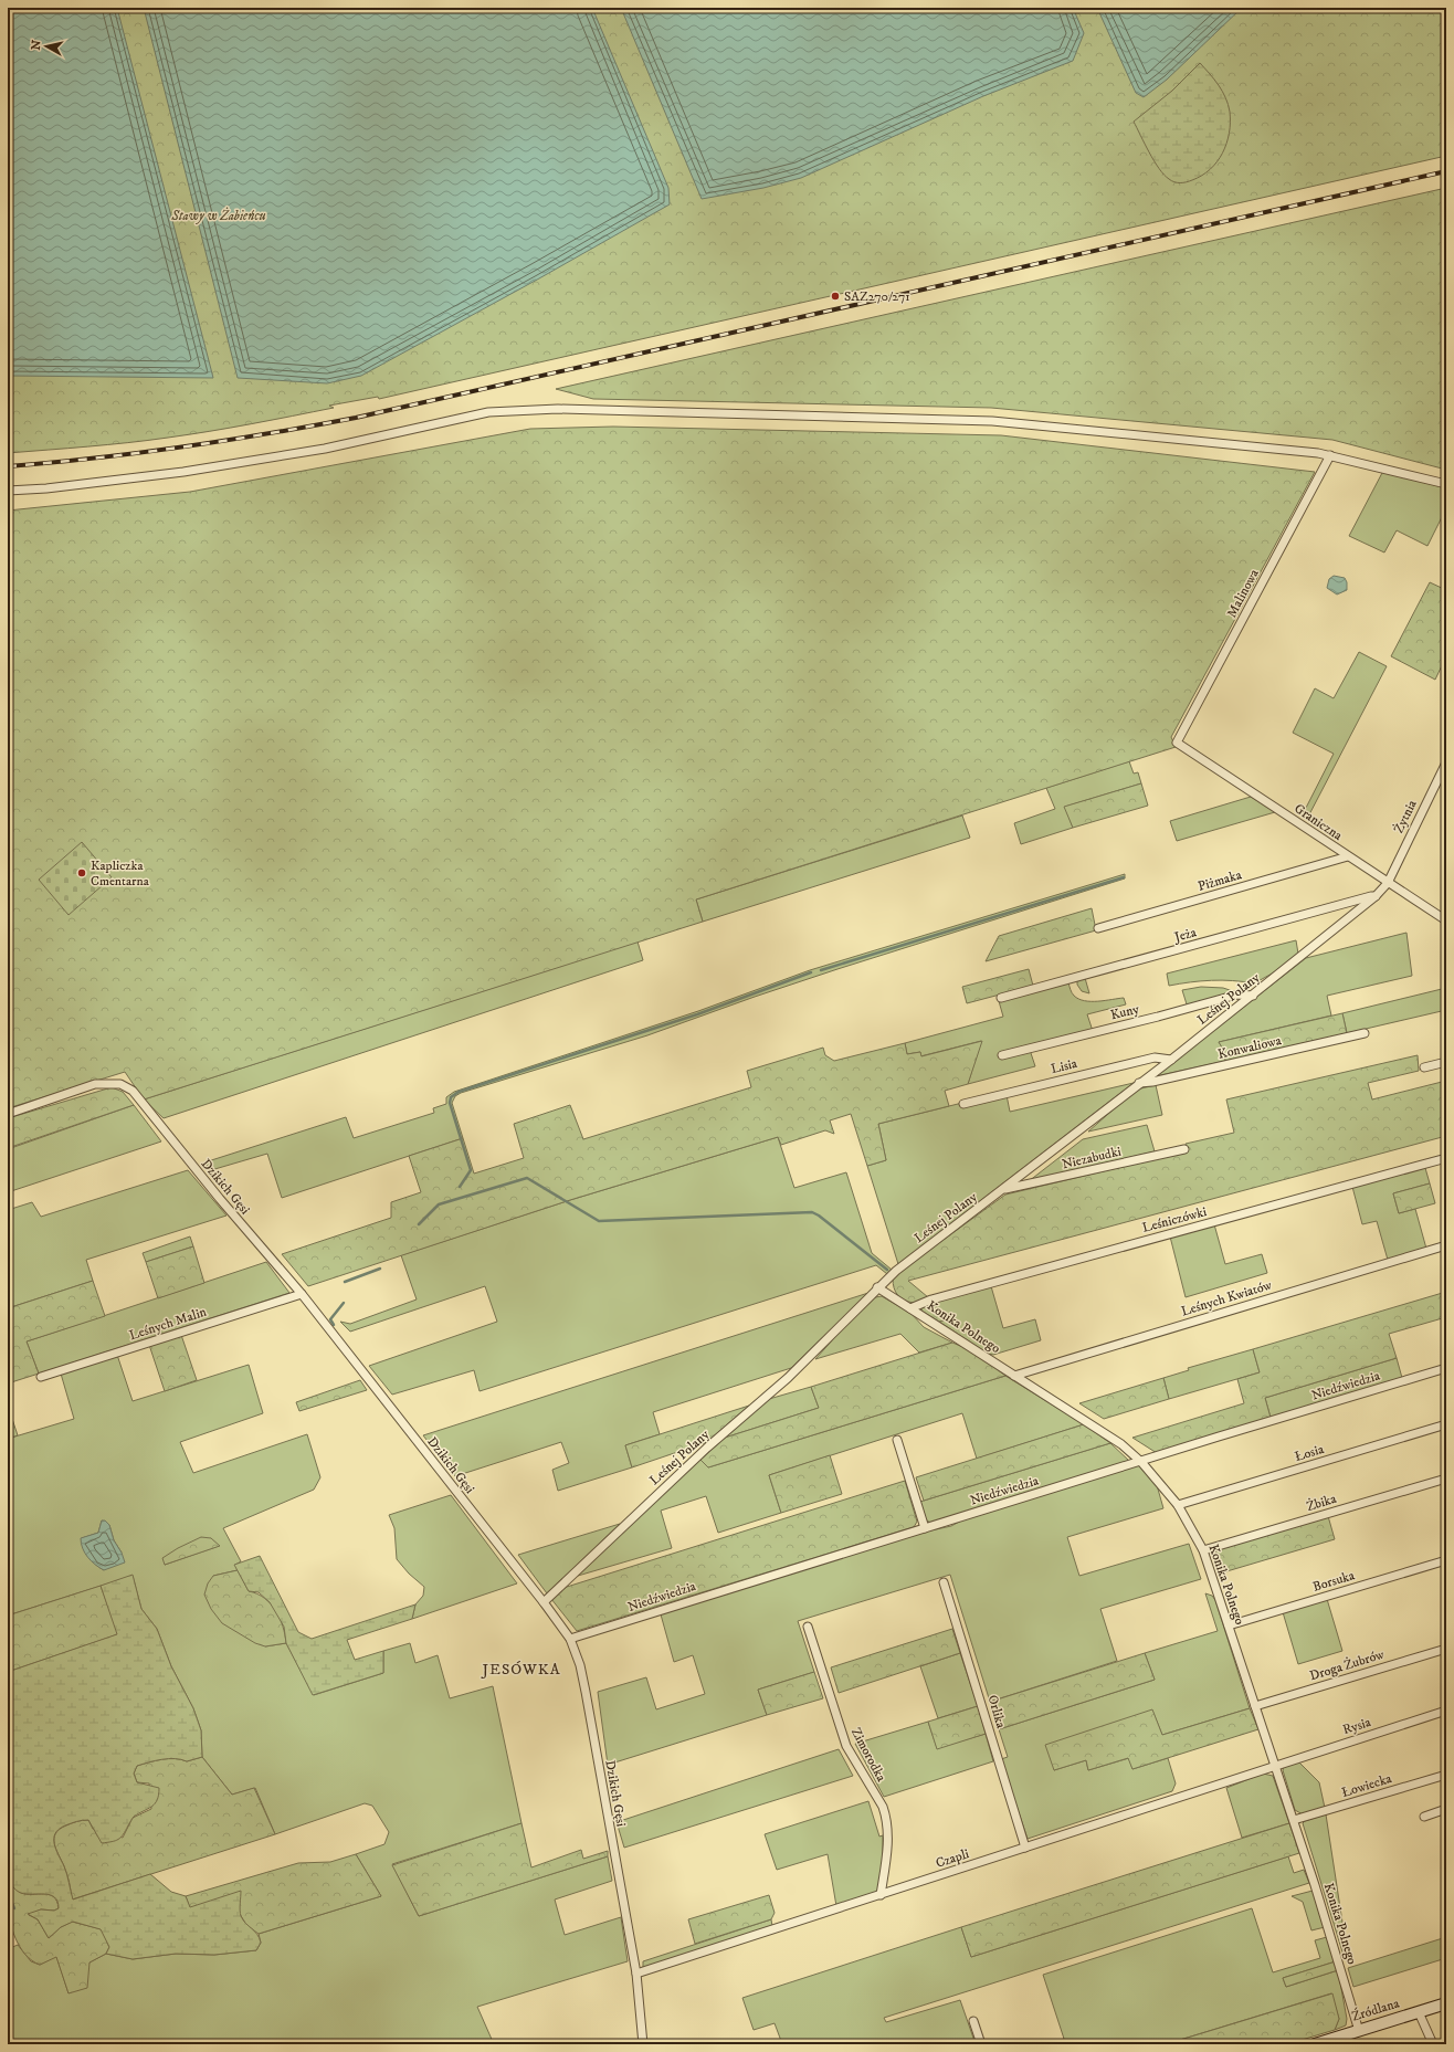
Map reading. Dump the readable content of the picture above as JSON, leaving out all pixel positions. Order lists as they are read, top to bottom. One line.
{"streets":{"main road":["Źródlana"],"street":["Malinowa","Żytnia","Graniczna","Piżmaka","Jeża","Leśnej Polany","Kuny","Konwaliowa","Lisia","Niezabudki","Dzikich Gęsi","Leśniczówki","Leśnych Kwiatów","Leśnych Malin","Konika Polnego","Niedźwiedzia","Łosia","Żbika","Borsuka","Droga Żubrów","Orlika","Rysia","Zimorodka","Łowiecka","Czapli"]},"crossings":[["Malinowa","Graniczna"],["Żytnia","Graniczna"],["Żytnia","Leśnej Polany"],["Graniczna","Piżmaka"],["Graniczna","Leśnej Polany"],["Jeża","Leśnej Polany"],["Leśnej Polany","Kuny"],["Leśnej Polany","Konwaliowa"],["Leśnej Polany","Lisia"],["Leśnej Polany","Niezabudki"],["Leśnej Polany","Dzikich Gęsi"],["Leśnej Polany","Konika Polnego"],["Dzikich Gęsi","Leśnych Malin"],["Dzikich Gęsi","Niedźwiedzia"],["Dzikich Gęsi","Czapli"],["Leśniczówki","Konika Polnego"],["Leśnych Kwiatów","Konika Polnego"],["Konika Polnego","Niedźwiedzia"],["Konika Polnego","Łosia"],["Konika Polnego","Żbika"],["Konika Polnego","Borsuka"],["Konika Polnego","Droga Żubrów"],["Konika Polnego","Rysia"],["Konika Polnego","Łowiecka"],["Konika Polnego","Czapli"],["Konika Polnego","Źródlana"],["Orlika","Czapli"],["Rysia","Czapli"],["Zimorodka","Czapli"]],"districts":["JESÓWKA"],"parks":["Stawy w Żabieńcu"],"places":["SAZ270/271","Kapliczka Cmentarna"],"north":"left"}
